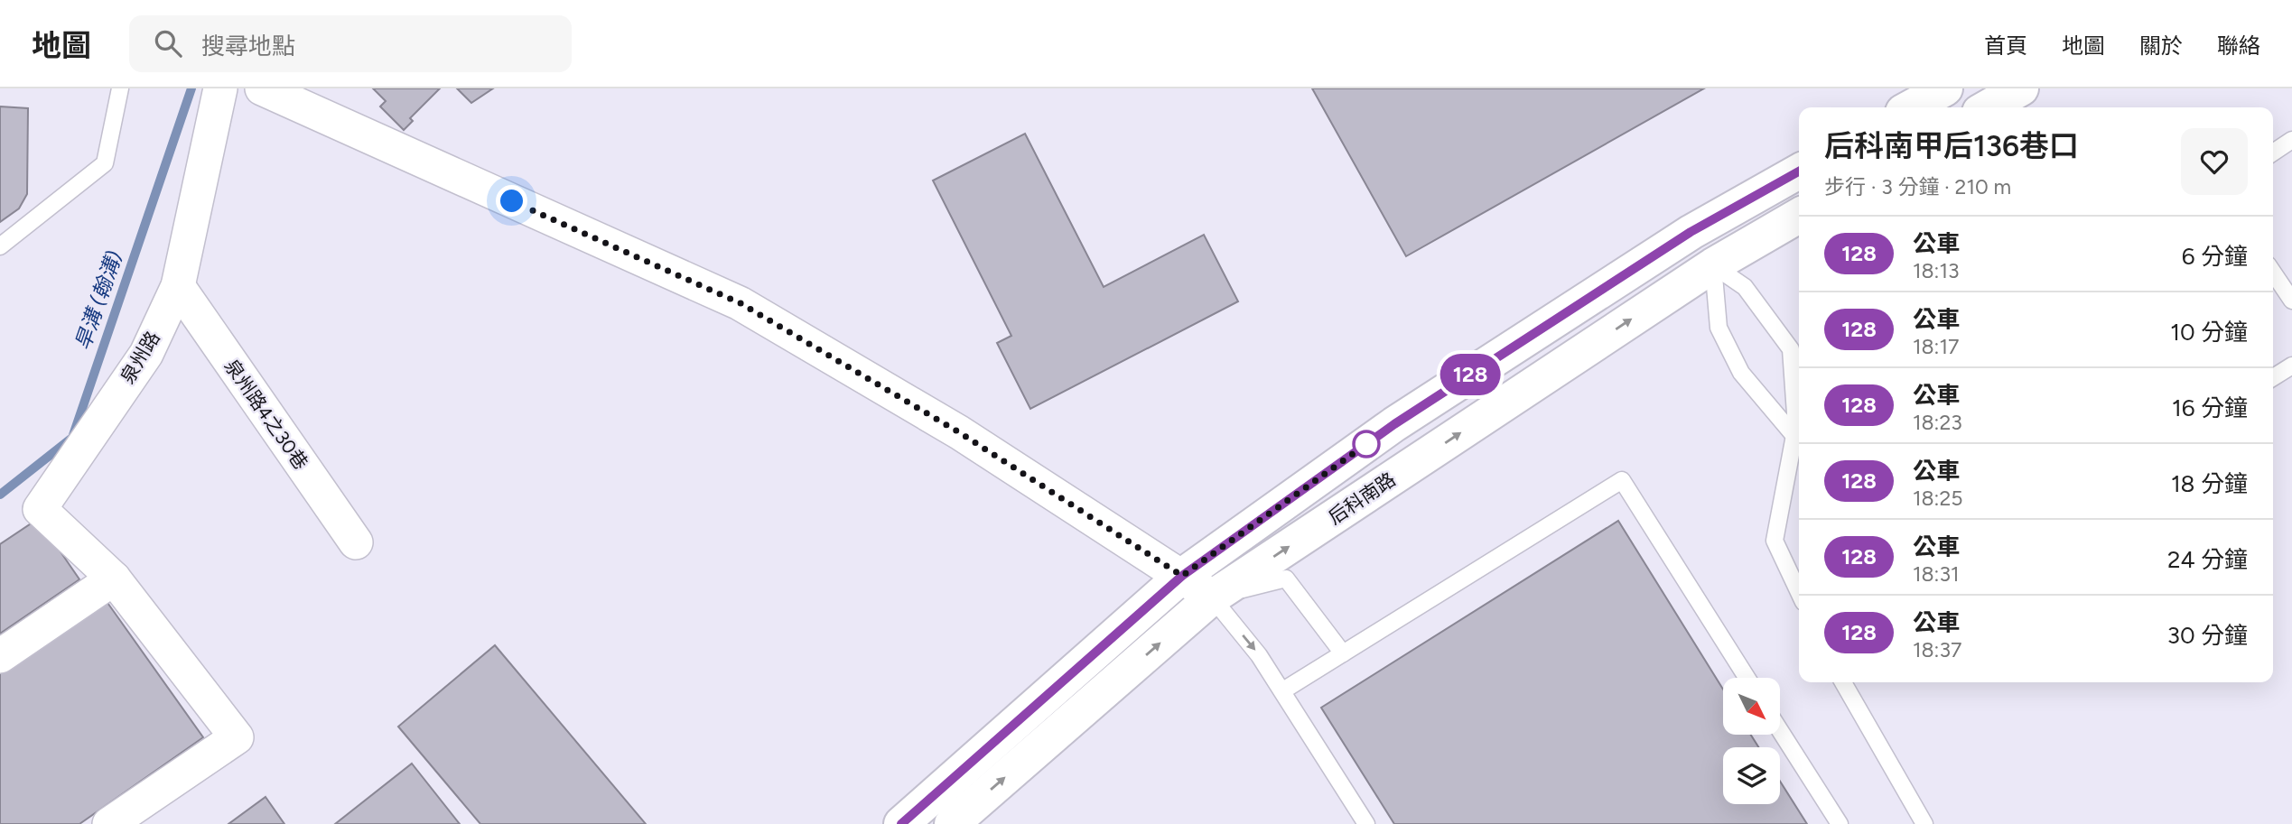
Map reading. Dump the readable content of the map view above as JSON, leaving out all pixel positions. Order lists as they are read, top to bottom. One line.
{"streets":{"street":["泉州路","泉州路4之30巷","后科南路"]},"crossings":[["泉州路","泉州路4之30巷"]],"water":["旱溝 (翰溝)"],"lines":["bus line 128"],"north":"bottom right","page":{"header":"地圖","search":"搜尋地點","nav":["首頁","地圖","關於","聯絡"],"on_map":"128","heading":["后科南甲后136巷口","步行 · 3 分鐘 · 210 m"],"list":[{"mark":"128","name":"公車","note":"18:13","value":"6 分鐘"},{"mark":"128","name":"公車","note":"18:17","value":"10 分鐘"},{"mark":"128","name":"公車","note":"18:23","value":"16 分鐘"},{"mark":"128","name":"公車","note":"18:25","value":"18 分鐘"},{"mark":"128","name":"公車","note":"18:31","value":"24 分鐘"},{"mark":"128","name":"公車","note":"18:37","value":"30 分鐘"}]}}
